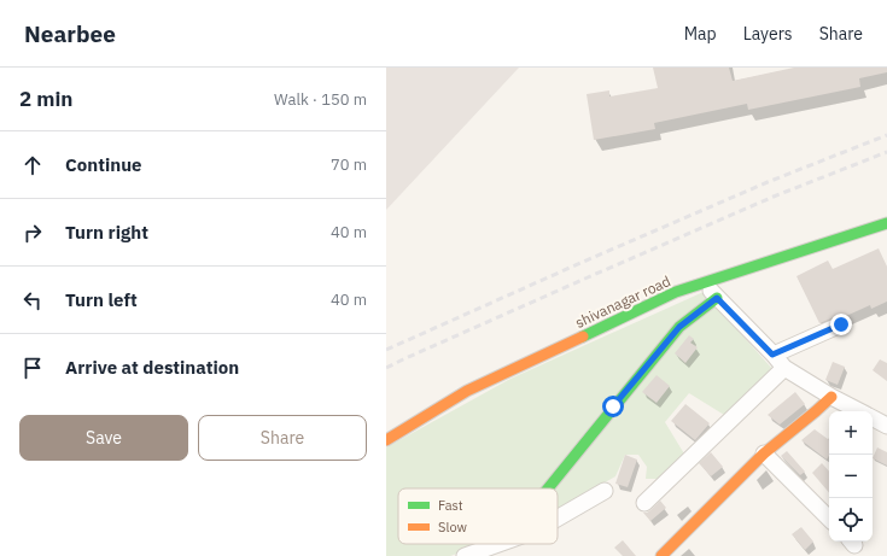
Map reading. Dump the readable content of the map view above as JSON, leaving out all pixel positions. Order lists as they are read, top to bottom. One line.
{"streets":{"street":["shivanagar road"]},"legend":["Fast","Slow"],"page":{"header":"Nearbee","nav":["Map","Layers","Share"],"heading":["2 min","Walk · 150 m"],"list":[["Continue","70 m"],["Turn right","40 m"],["Turn left","40 m"],"Arrive at destination"],"buttons":["Save","Share"],"map_buttons":["+","−"]}}
